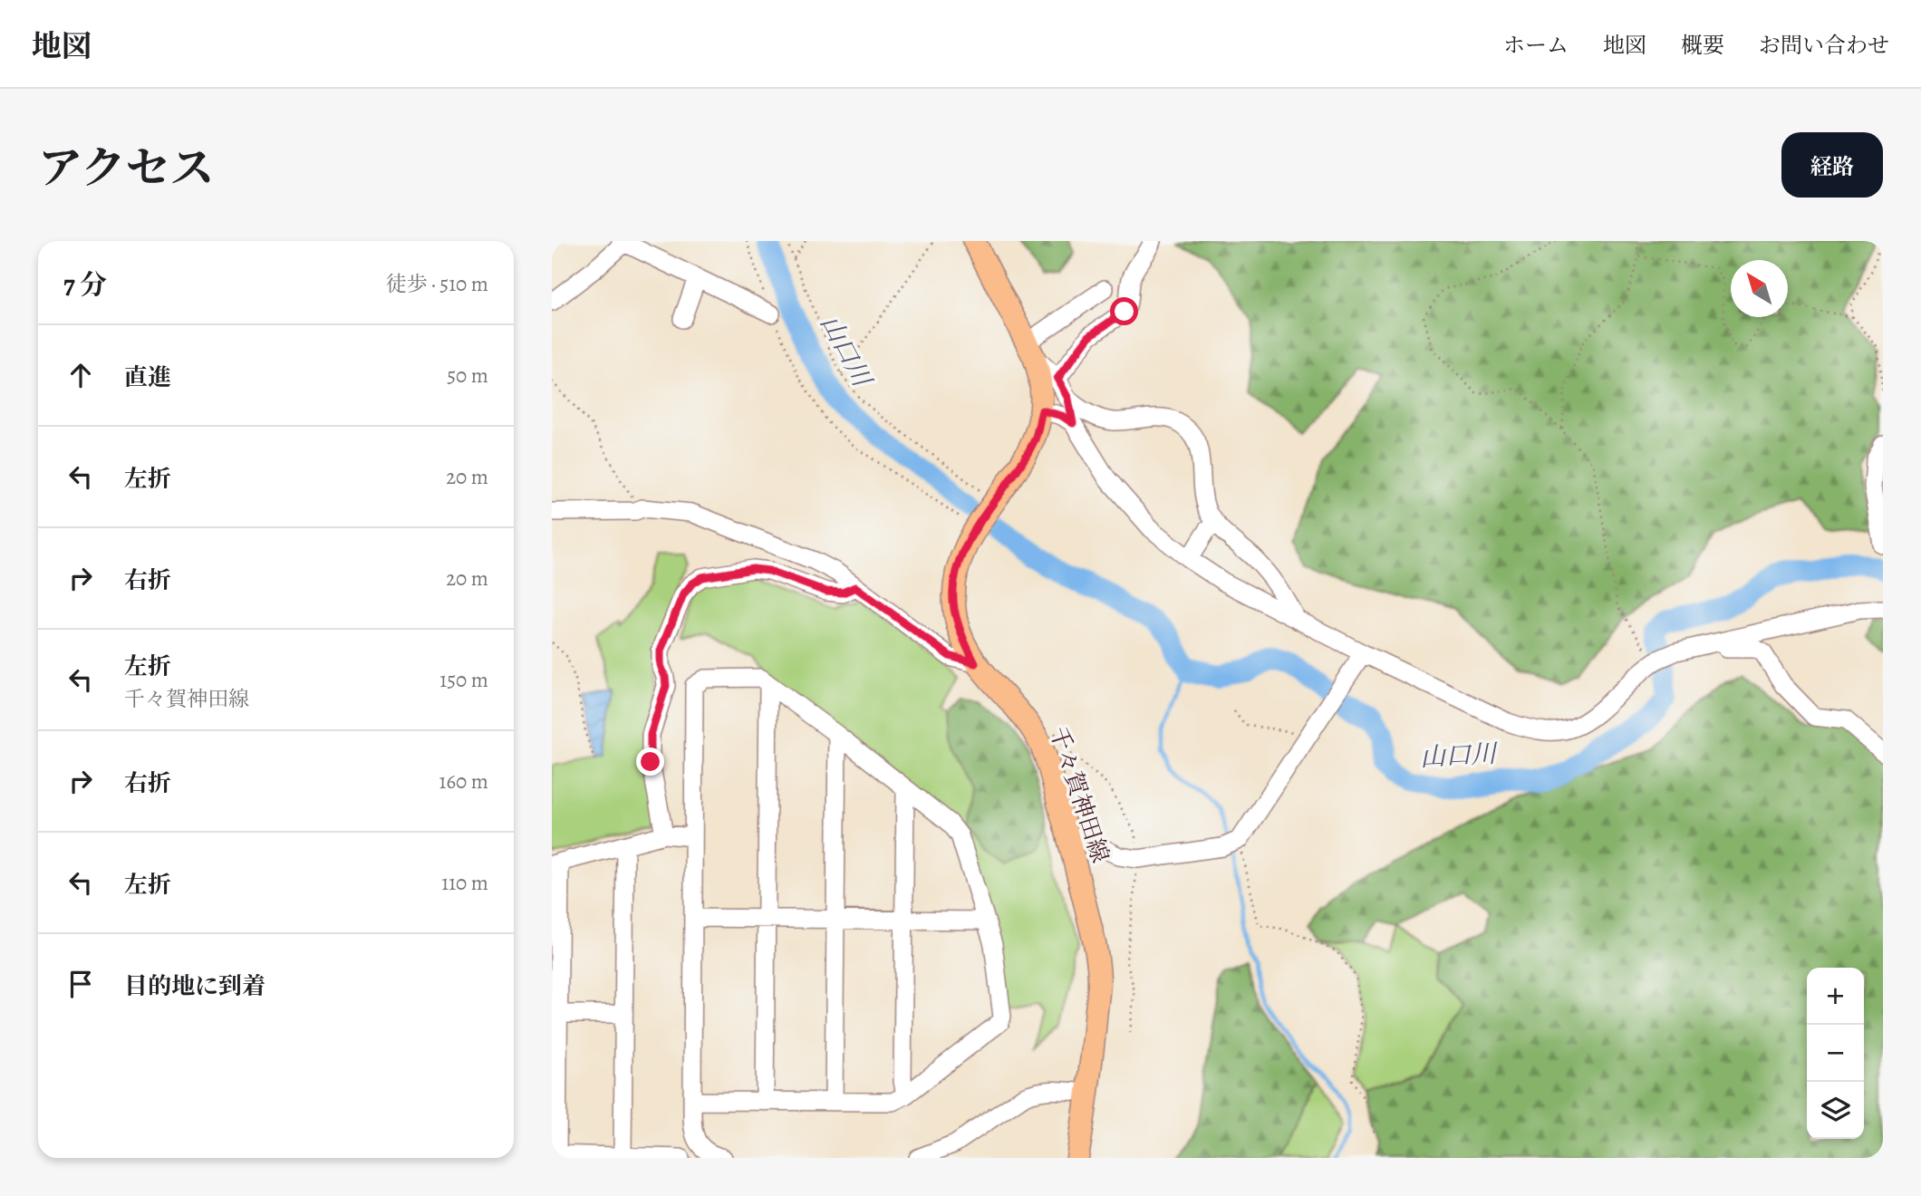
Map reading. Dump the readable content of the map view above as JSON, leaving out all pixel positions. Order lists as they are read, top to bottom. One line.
{"streets":{"main road":["千々賀神田線"]},"water":["山口川"],"north":"top left","page":{"header":"地図","nav":["ホーム","地図","概要","お問い合わせ"],"title":"アクセス","buttons":"経路","heading":["7 分","徒歩 · 510 m"],"list":[["直進","50 m"],["左折","20 m"],["右折","20 m"],["左折","千々賀神田線","150 m"],["右折","160 m"],["左折","110 m"],"目的地に到着"],"map_buttons":["+","−"]}}
